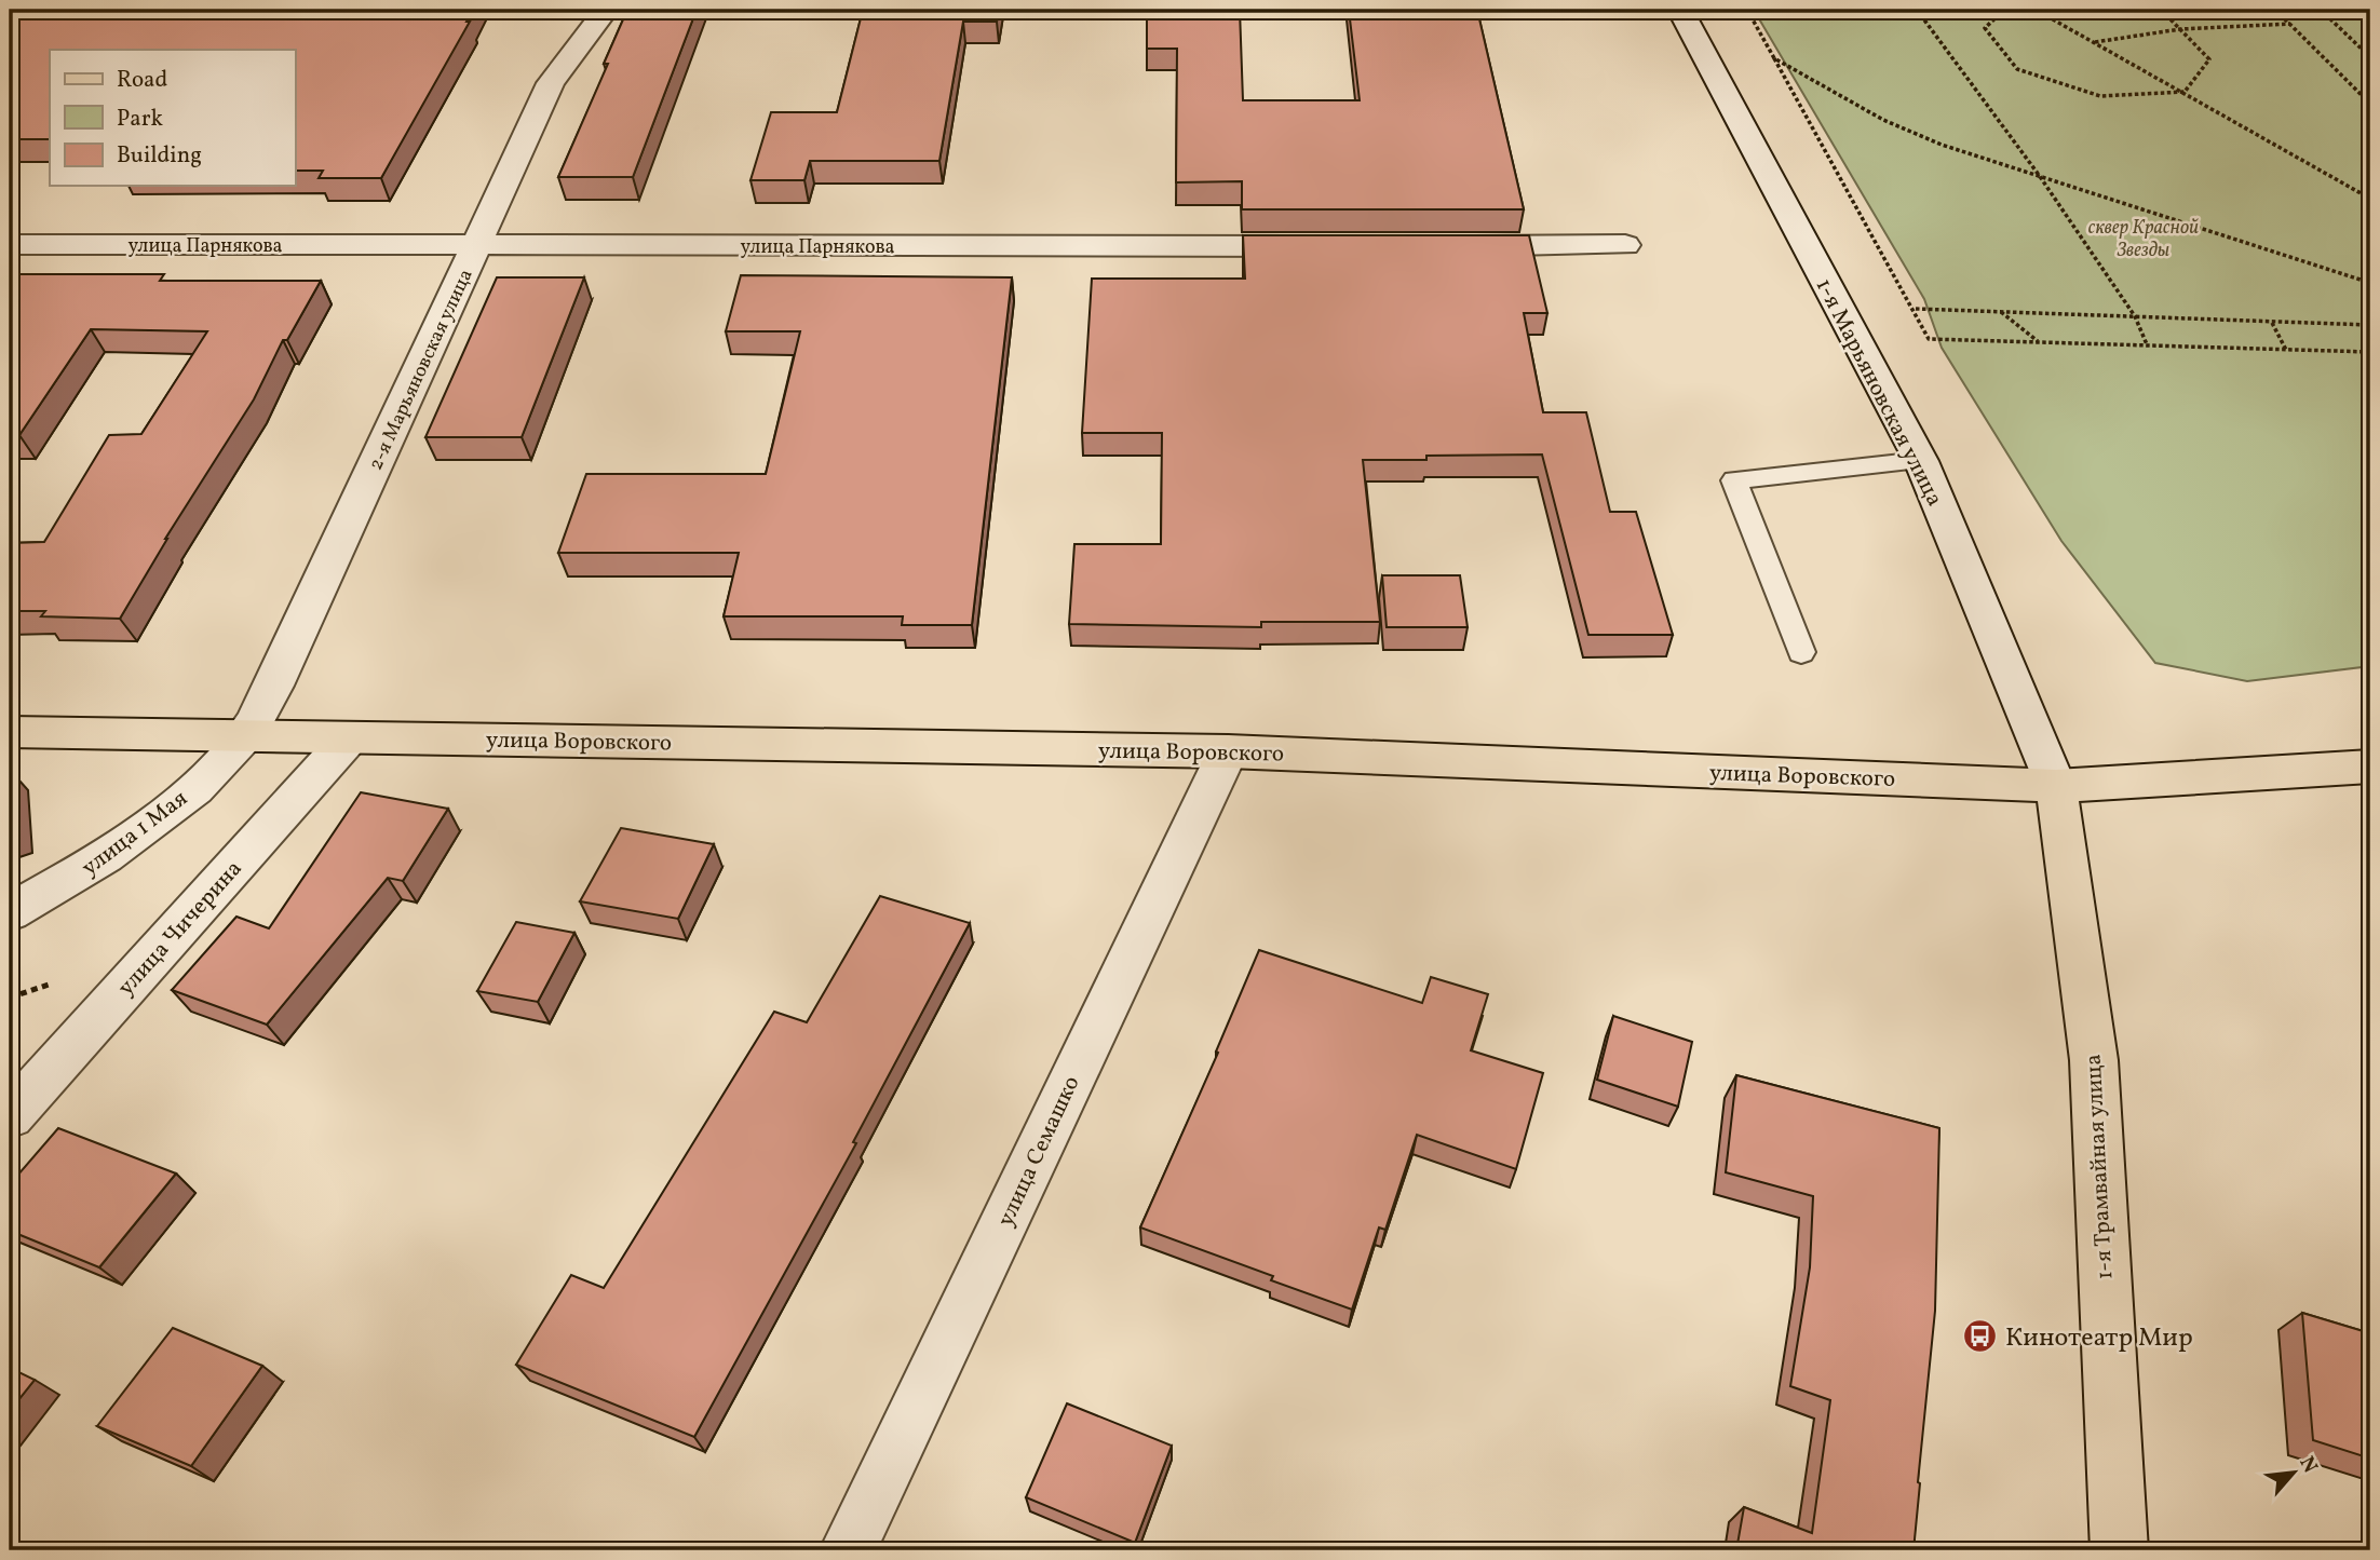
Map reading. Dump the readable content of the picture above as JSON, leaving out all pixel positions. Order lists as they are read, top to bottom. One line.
{"streets":{"main road":["улица Воровского","1-я Трамвайная улица"],"street":["улица Парнякова","2-я Марьяновская улица","1-я Марьяновская улица","улица 1 Мая","улица Чичерина","улица Семашко"]},"crossings":[["улица Парнякова","2-я Марьяновская улица"],["2-я Марьяновская улица","улица Воровского"],["2-я Марьяновская улица","улица 1 Мая"],["1-я Марьяновская улица","улица Воровского"],["1-я Марьяновская улица","1-я Трамвайная улица"],["улица Воровского","улица 1 Мая"],["улица Воровского","улица Чичерина"],["улица Воровского","улица Семашко"],["улица Воровского","1-я Трамвайная улица"]],"parks":["сквер Красной Звезды"],"places":{"bus stop":["Кинотеатр Мир"]},"legend":["Road","Park","Building"],"north":"top right"}
